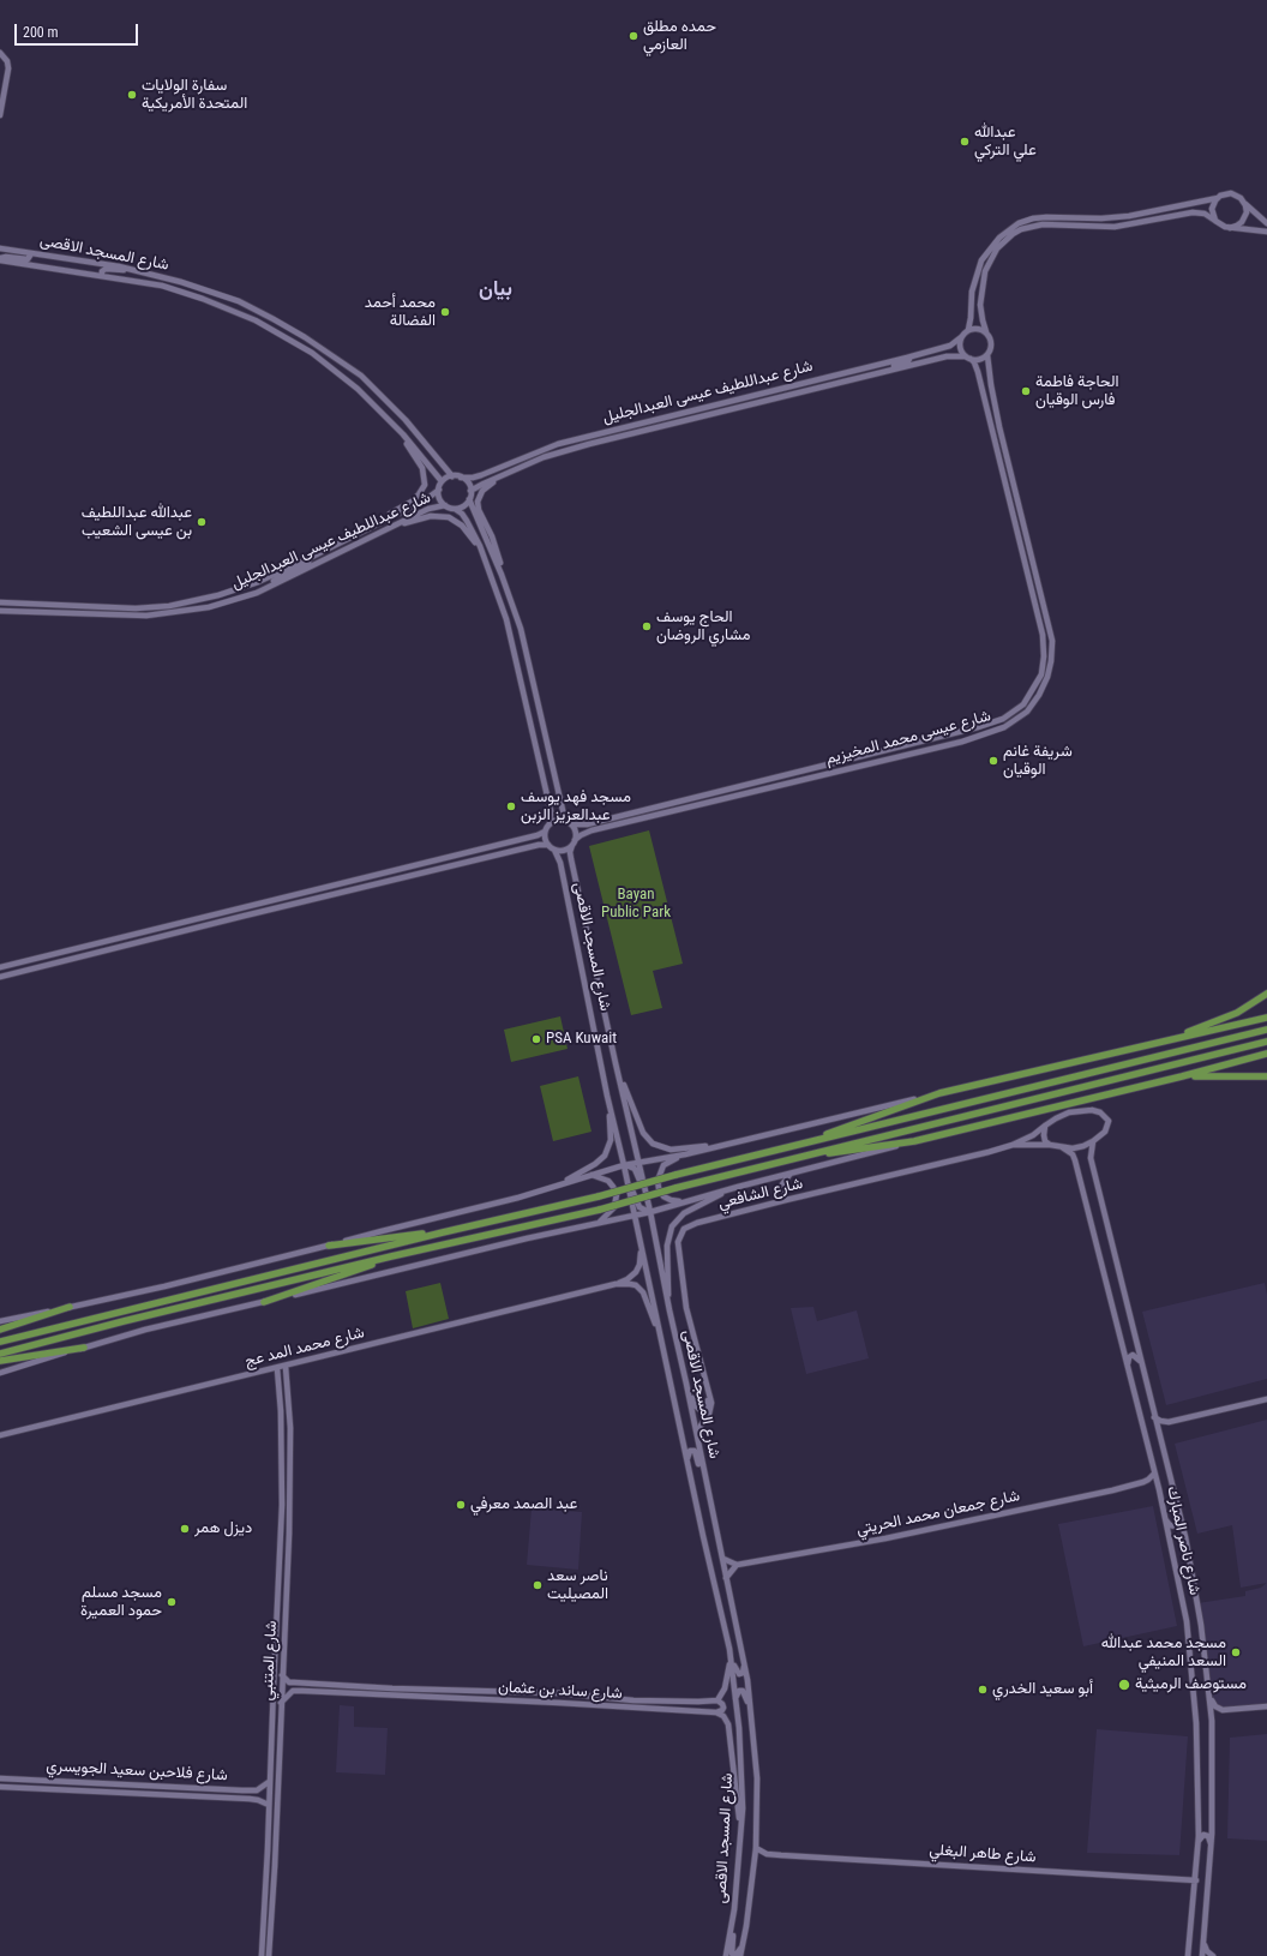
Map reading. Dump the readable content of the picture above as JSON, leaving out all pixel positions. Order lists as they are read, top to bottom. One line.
{"streets":{"street":["شارع المسجد الاقصى","شارع عبداللطيف عيسى العبدالجليل","شارع عيسى محمد المخيزيم","شارع الشافعي","شارع محمد المد عج","شارع جمعان محمد الحريتي","شارع ناصر المبارك","شارع المتنبي","شارع ساند بن عثمان","شارع فلاحبن سعيد الجويسري","شارع طاهر البغلي"]},"crossings":[["شارع المسجد الاقصى","شارع عبداللطيف عيسى العبدالجليل"],["شارع المسجد الاقصى","شارع عيسى محمد المخيزيم"],["شارع المسجد الاقصى","شارع الشافعي"],["شارع المسجد الاقصى","شارع محمد المد عج"],["شارع المسجد الاقصى","شارع طاهر البغلي"],["شارع عبداللطيف عيسى العبدالجليل","شارع عيسى محمد المخيزيم"],["شارع الشافعي","شارع ناصر المبارك"],["شارع محمد المد عج","شارع المتنبي"],["شارع جمعان محمد الحريتي","شارع ناصر المبارك"],["شارع ناصر المبارك","شارع طاهر البغلي"],["شارع المتنبي","شارع ساند بن عثمان"],["شارع المتنبي","شارع فلاحبن سعيد الجويسري"]],"districts":["بيان"],"parks":["Bayan Public Park"],"places":["حمده مطلق العازمي","سفارة الولايات المتحدة الأمريكية","عبدالله علي التركي","محمد أحمد الفضالة","الحاجة فاطمة فارس الوقيان","عبدالله عبداللطيف بن عيسى الشعيب","الحاج يوسف مشاري الروضان","شريفة غانم الوقيان","مسجد فهد يوسف عبدالعزيز الزبن","PSA Kuwait","عبد الصمد معرفي","ديزل همر","ناصر سعد المصيليت","مسجد مسلم حمود العميرة","مسجد محمد عبدالله السعد المنيفي","مستوصف الرميثية","أبو سعيد الخدري"],"scale_bar":"200 m"}
